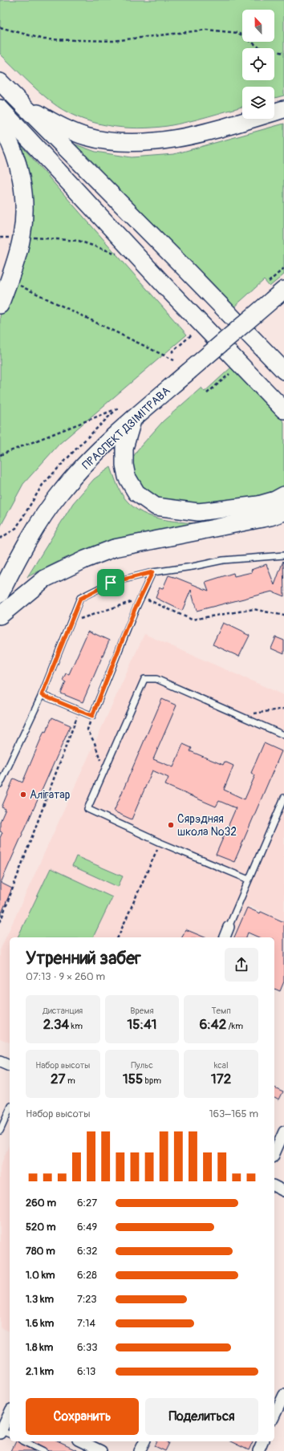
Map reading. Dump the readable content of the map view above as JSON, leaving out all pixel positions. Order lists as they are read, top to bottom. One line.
{"streets":{"main road":["ПРАСПЕКТ ДЗІМІТРАВА"]},"places":["Алігатар","Сярэдняя школа №32"],"north":"top","page":{"heading":["Утренний забег","07:13 · 9 × 260 m"],"stats":[["Дистанция","2.34 km"],["Время","15:41"],["Темп","6:42 /km"],["Набор высоты","27 m"],["Пульс","155 bpm"],["kcal","172"]],"chart":["Набор высоты","163–165 m"],"list":[{"name":"260 m","note":"6:27"},{"name":"520 m","note":"6:49"},{"name":"780 m","note":"6:32"},{"name":"1.0 km","note":"6:28"},{"name":"1.3 km","note":"7:23"},{"name":"1.6 km","note":"7:14"},{"name":"1.8 km","note":"6:33"},{"name":"2.1 km","note":"6:13"}],"buttons":["Сохранить","Поделиться"]}}
